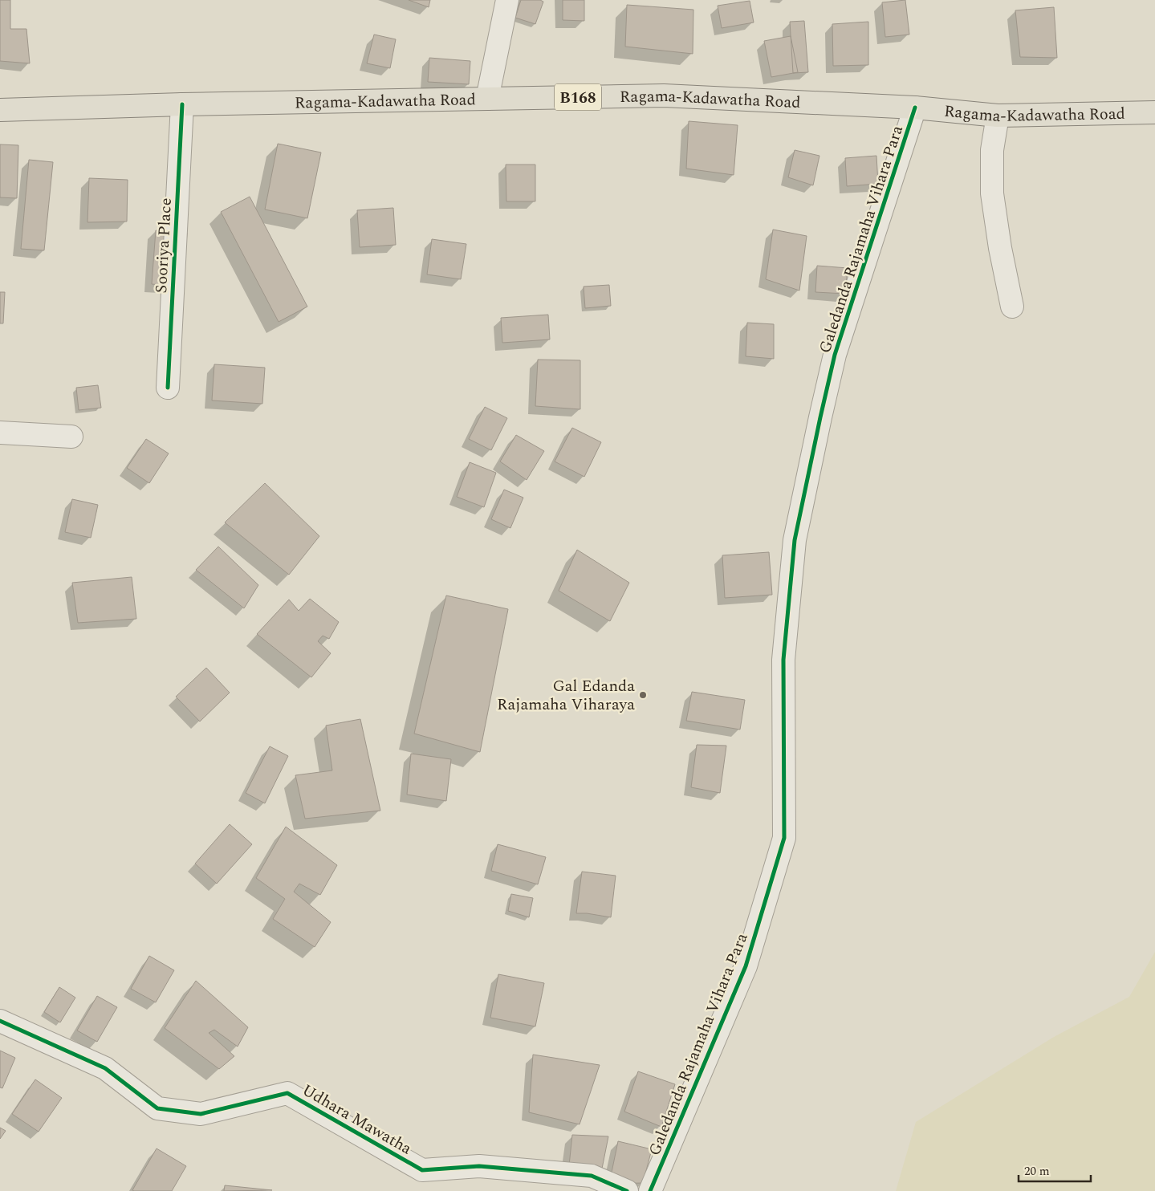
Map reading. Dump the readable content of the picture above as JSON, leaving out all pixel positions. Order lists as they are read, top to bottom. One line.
{"streets":{"main road":["B168","Ragama-Kadawatha Road"],"street":["Galedanda Rajamaha Vihara Para","Sooriya Place","Udhara Mawatha"]},"crossings":[["Ragama-Kadawatha Road","Galedanda Rajamaha Vihara Para"],["Ragama-Kadawatha Road","Sooriya Place"]],"places":["Gal Edanda Rajamaha Viharaya"],"scale_bar":"20 m"}
